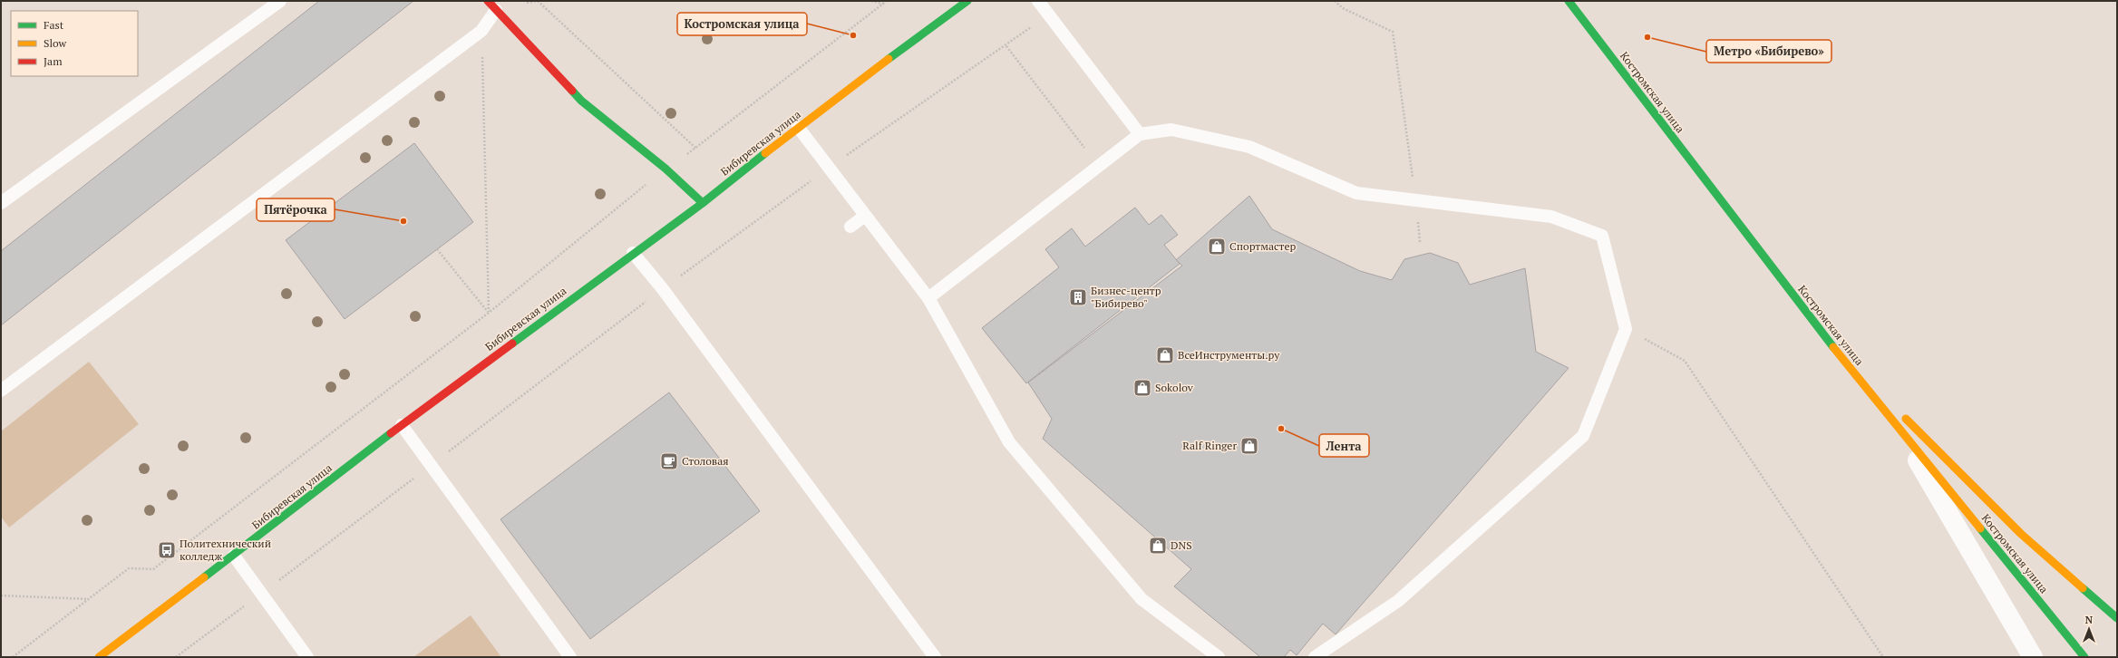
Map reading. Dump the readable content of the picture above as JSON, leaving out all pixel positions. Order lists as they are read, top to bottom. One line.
{"streets":{"main road":["Костромская улица","Бибиревская улица"]},"places":{"other":["Костромская улица","Метро «Бибирево»","Пятёрочка","Лента"],"shop":["Спортмастер","ВсеИнструменты.ру","Sokolov","Ralf Ringer","DNS"],"building":["Бизнес-центр \"Бибирево\""],"cafe":["Столовая"],"bus stop":["Политехнический колледж"]},"legend":["Fast","Slow","Jam"],"north":"top"}
